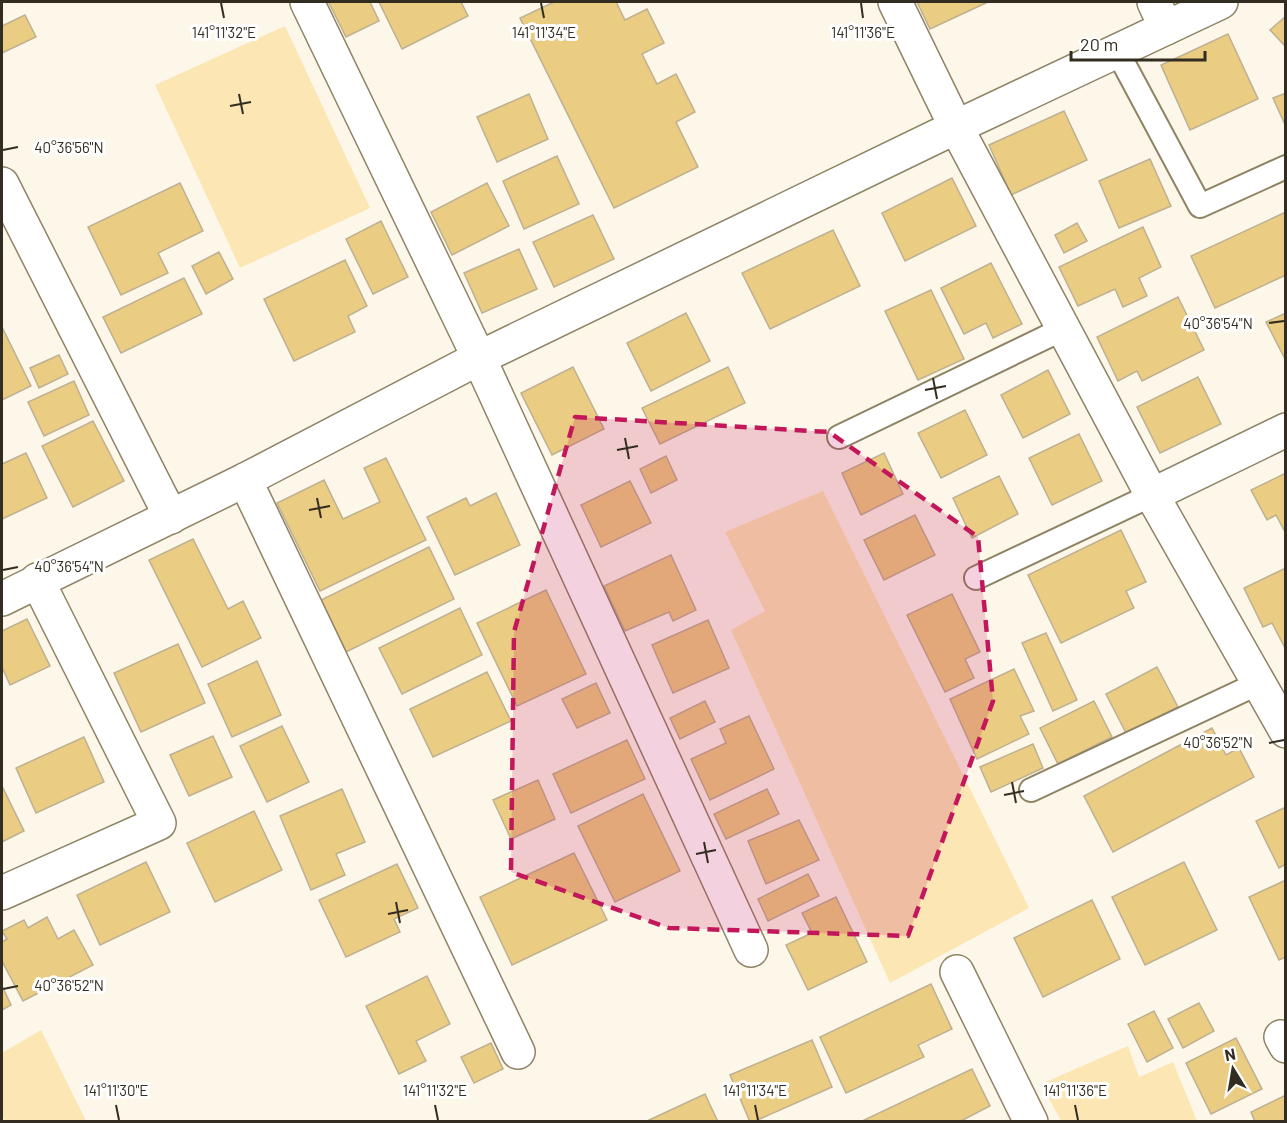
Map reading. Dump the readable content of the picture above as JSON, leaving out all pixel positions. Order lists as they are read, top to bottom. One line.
{"scale_bar":"20 m","north":"top","coordinates":["141°11'32\"E","141°11'34\"E","141°11'36\"E","40°36'56\"N","40°36'54\"N","40°36'52\"N","141°11'30\"E"]}
